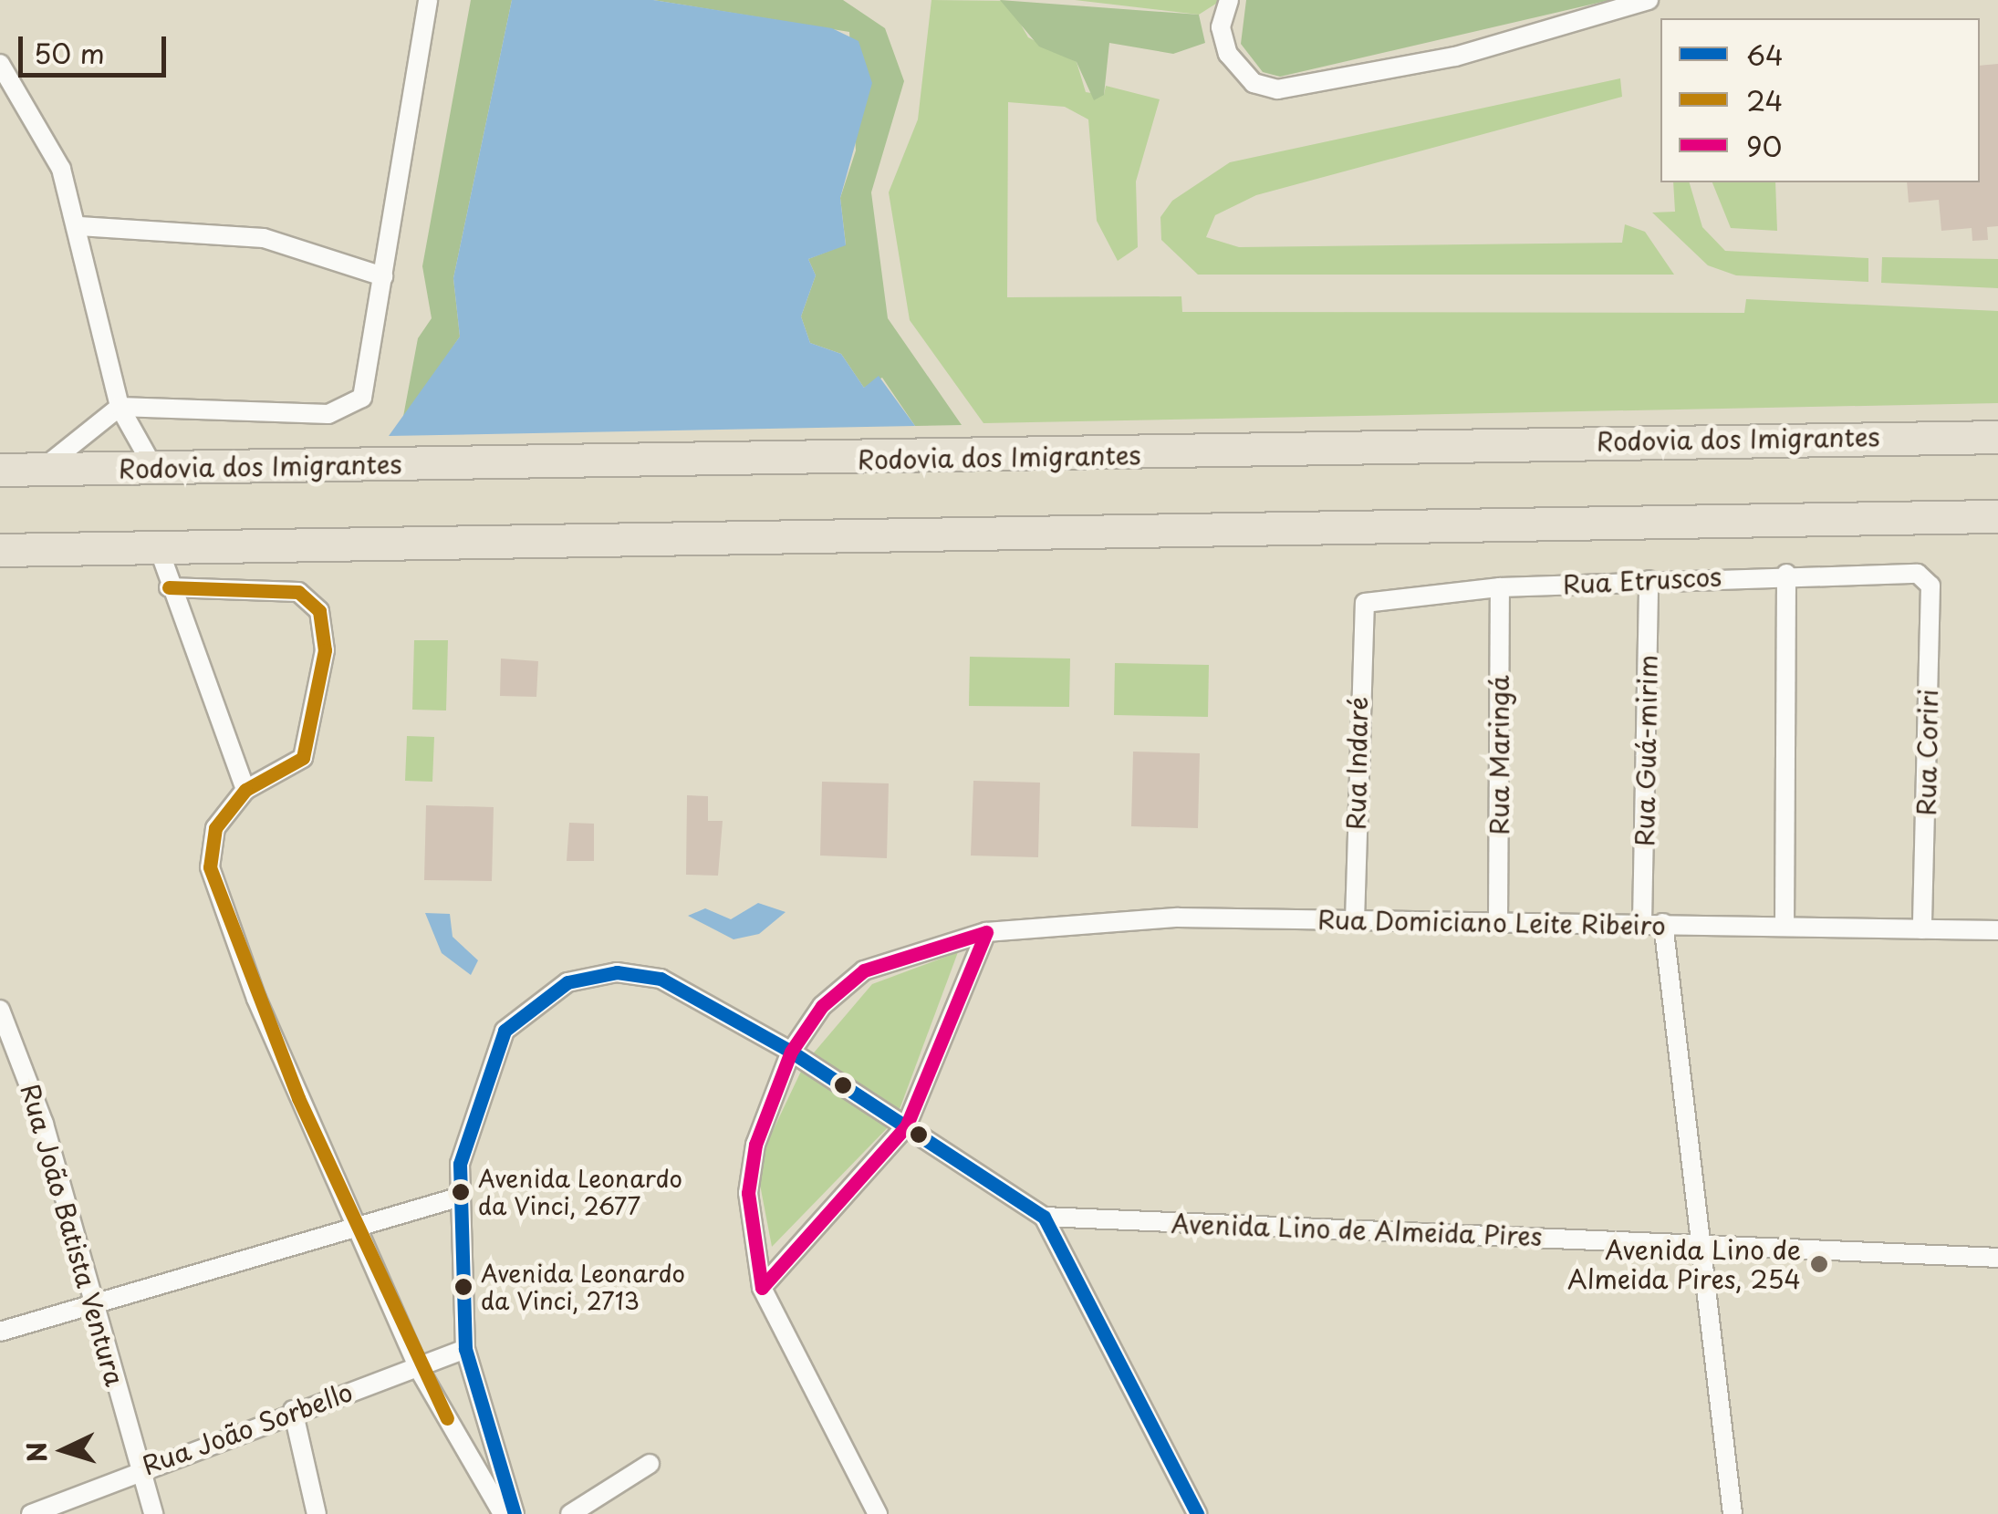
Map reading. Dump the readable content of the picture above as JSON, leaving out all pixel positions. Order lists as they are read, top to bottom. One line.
{"streets":{"highway":["Rodovia dos Imigrantes"],"street":["Rua Etruscos","Rua Guá-mirim","Rua Coriri","Rua Maringá","Rua Indaré","Rua Domiciano Leite Ribeiro","Avenida Lino de Almeida Pires","Rua João Batista Ventura","Rua João Sorbello"]},"crossings":[["Rua Etruscos","Rua Guá-mirim"],["Rua Etruscos","Rua Coriri"],["Rua Etruscos","Rua Maringá"],["Rua Etruscos","Rua Indaré"],["Rua Guá-mirim","Rua Domiciano Leite Ribeiro"],["Rua Coriri","Rua Domiciano Leite Ribeiro"],["Rua Maringá","Rua Domiciano Leite Ribeiro"],["Rua Indaré","Rua Domiciano Leite Ribeiro"],["Rua João Batista Ventura","Rua João Sorbello"]],"places":["Avenida Leonardo da Vinci, 2677","Avenida Lino de Almeida Pires, 254","Avenida Leonardo da Vinci, 2713"],"lines":["transit line 24","transit line 90","transit line 64"],"legend":["64","24","90"],"scale_bar":"50 m","north":"left"}
